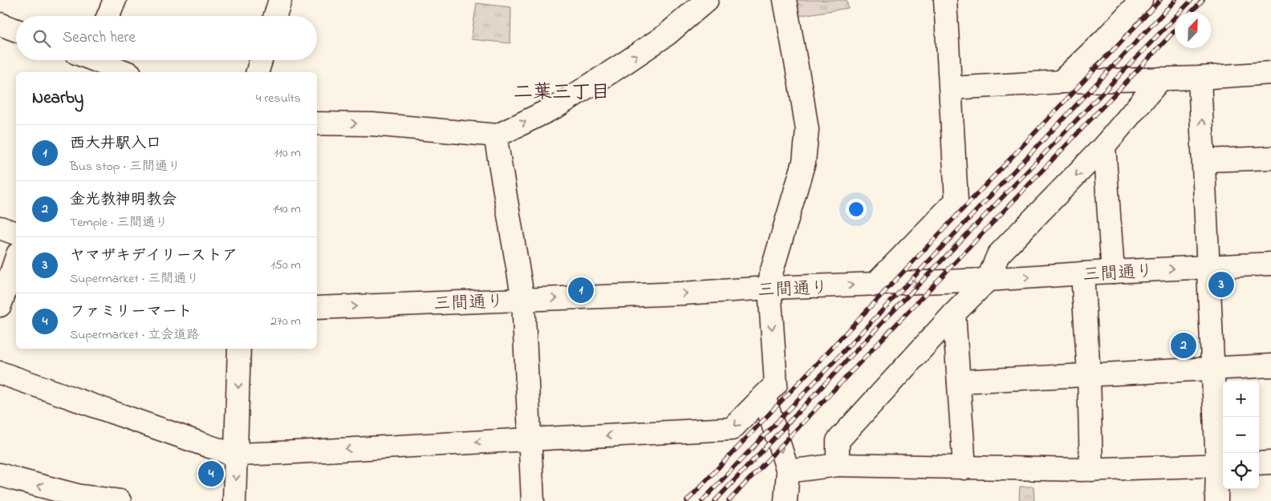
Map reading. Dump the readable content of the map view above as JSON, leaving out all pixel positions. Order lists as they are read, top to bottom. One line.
{"streets":{"street":["三間通り"]},"districts":["二葉三丁目"],"north":"top right","page":{"search":"Search here","heading":["Nearby","4 results"],"list":[{"mark":"1","name":"西大井駅入口","note":"Bus stop · 三間通り","value":"110 m"},{"mark":"2","name":"金光教神明教会","note":"Temple · 三間通り","value":"140 m"},{"mark":"3","name":"ヤマザキデイリーストア","note":"Supermarket · 三間通り","value":"150 m"},{"mark":"4","name":"ファミリーマート","note":"Supermarket · 立会道路","value":"270 m"}],"pins":["3","1","2","4"],"map_buttons":["+","−"]}}
